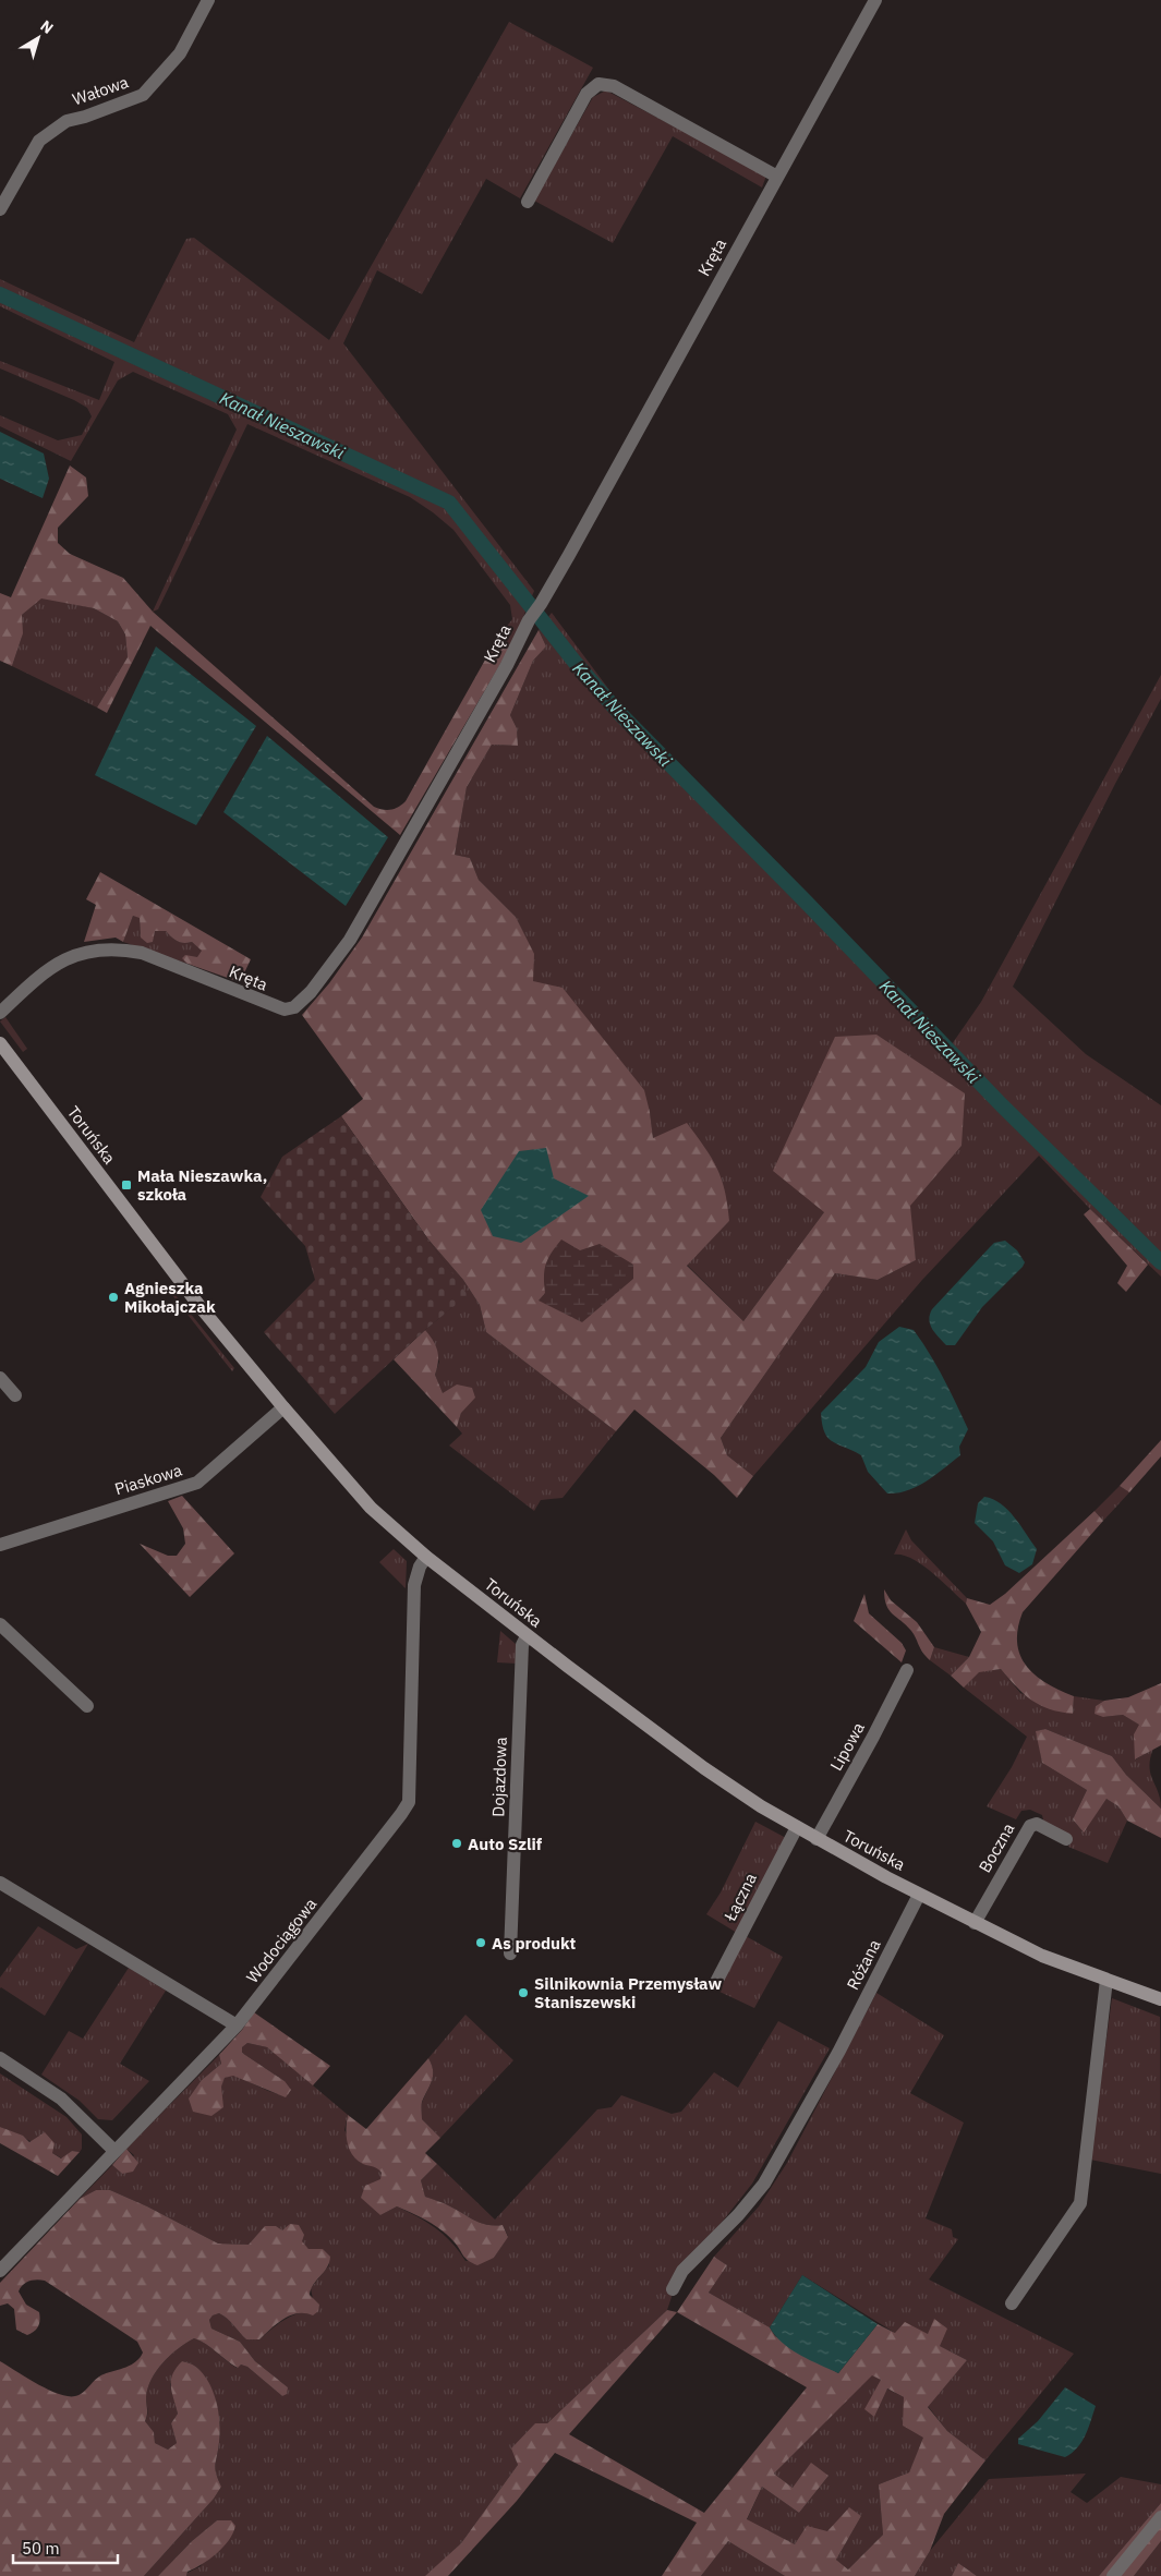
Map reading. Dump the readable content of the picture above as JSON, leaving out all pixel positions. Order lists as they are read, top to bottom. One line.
{"streets":{"main road":["Toruńska"],"street":["Wałowa","Kręta","Piaskowa","Lipowa","Dojazdowa","Boczna","Łączna","Wodociągowa","Różana"]},"crossings":[["Toruńska","Piaskowa"],["Toruńska","Lipowa"],["Toruńska","Dojazdowa"],["Toruńska","Boczna"],["Toruńska","Łączna"],["Toruńska","Wodociągowa"],["Toruńska","Różana"]],"water":["Kanał Nieszawski"],"places":{"transit":["Mała Nieszawka, szkoła"],"other":["Agnieszka Mikołajczak","Auto Szlif","As produkt","Silnikownia Przemysław Staniszewski"]},"scale_bar":"50 m","north":"top right"}
